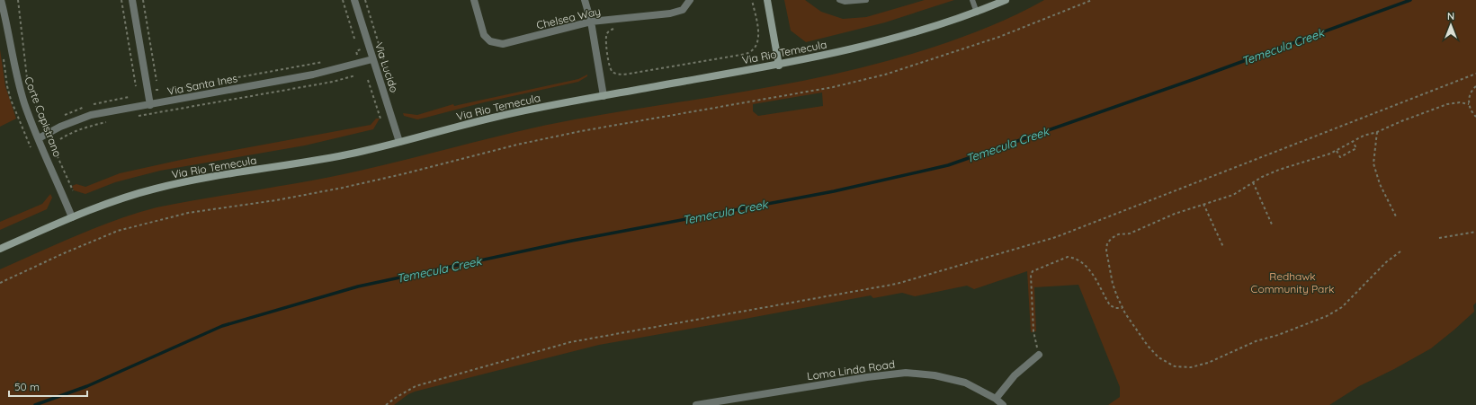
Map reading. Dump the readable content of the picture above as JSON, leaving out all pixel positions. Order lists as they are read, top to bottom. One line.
{"streets":{"street":["Chelsea Way","Via Rio Temecula","Via Lucido","Via Santa Ines","Corte Capistrano","Loma Linda Road"]},"crossings":[["Via Rio Temecula","Via Lucido"],["Via Rio Temecula","Corte Capistrano"],["Via Lucido","Via Santa Ines"],["Via Santa Ines","Corte Capistrano"]],"water":["Temecula Creek"],"parks":["Redhawk Community Park"],"scale_bar":"50 m","north":"top"}
